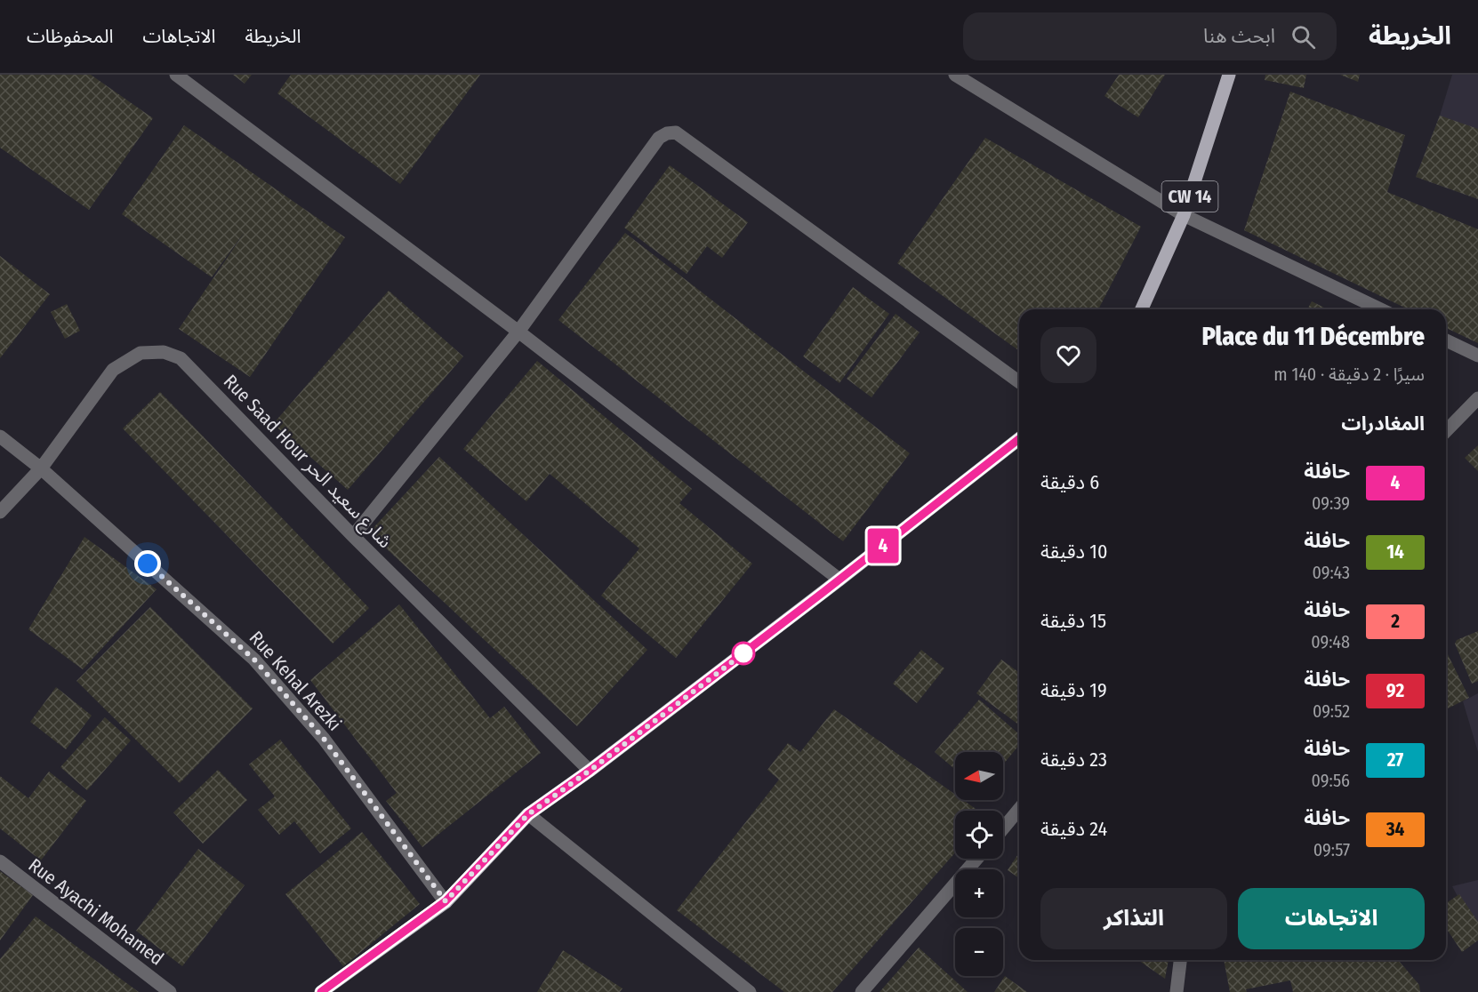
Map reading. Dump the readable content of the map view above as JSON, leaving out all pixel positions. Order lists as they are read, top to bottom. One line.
{"streets":{"main road":["CW 14"],"street":["Rue Saad Hour شارع سعيد الحر","Rue Kehal Arezki","Rue Ayachi Mohamed"]},"crossings":[["Rue Saad Hour شارع سعيد الحر","Rue Kehal Arezki"]],"lines":["bus line 4"],"north":"left","page":{"header":"الخريطة","search":"ابحث هنا","nav":["الخريطة","الاتجاهات","المحفوظات"],"on_map":"4","heading":[["Place du 11 Décembre","سيرًا · 2 دقيقة · 140 m"],"المغادرات"],"list":[{"mark":"4","name":"حافلة","note":"09:39","value":"6 دقيقة"},{"mark":"14","name":"حافلة","note":"09:43","value":"10 دقيقة"},{"mark":"2","name":"حافلة","note":"09:48","value":"15 دقيقة"},{"mark":"92","name":"حافلة","note":"09:52","value":"19 دقيقة"},{"mark":"27","name":"حافلة","note":"09:56","value":"23 دقيقة"},{"mark":"34","name":"حافلة","note":"09:57","value":"24 دقيقة"}],"map_buttons":["+","−"],"buttons":["الاتجاهات","التذاكر"]}}
